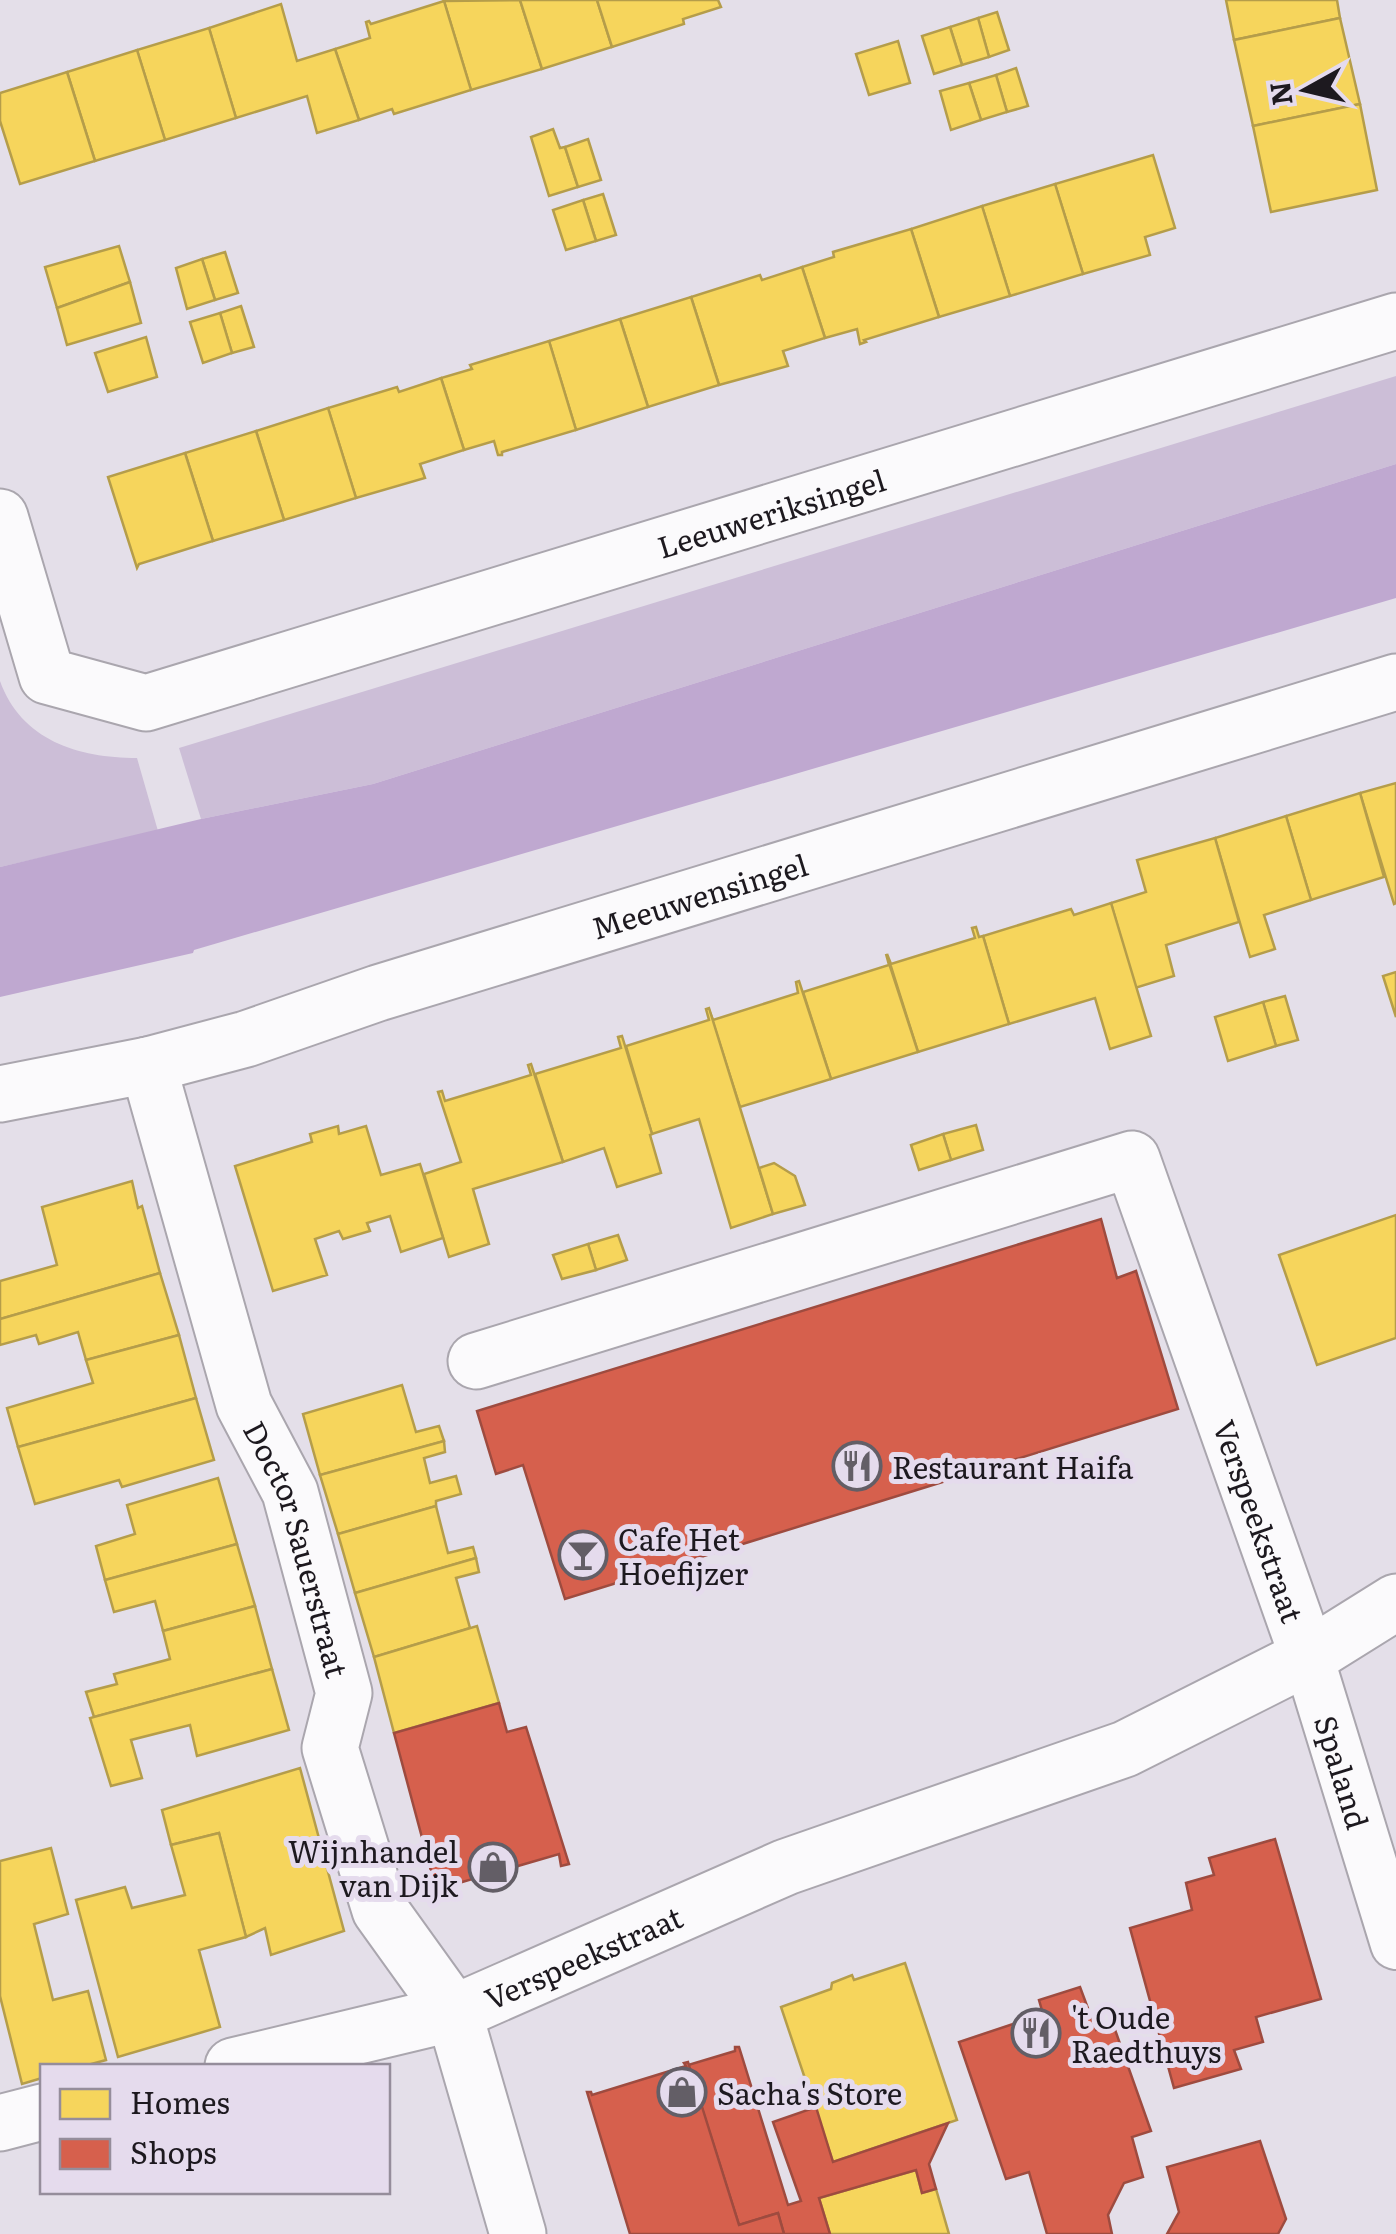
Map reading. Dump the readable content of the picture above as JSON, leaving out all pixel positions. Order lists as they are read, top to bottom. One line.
{"streets":{"street":["Leeuweriksingel","Meeuwensingel","Verspeekstraat","Doctor Sauerstraat"],"lane":["Spaland"]},"crossings":[["Meeuwensingel","Doctor Sauerstraat"],["Verspeekstraat","Doctor Sauerstraat"],["Verspeekstraat","Spaland"]],"places":{"restaurant":["Restaurant Haifa","'t Oude Raedthuys"],"bar":["Cafe Het Hoefijzer"],"shop":["Wijnhandel van Dijk","Sacha's Store"]},"legend":["Homes","Shops"],"north":"left"}
